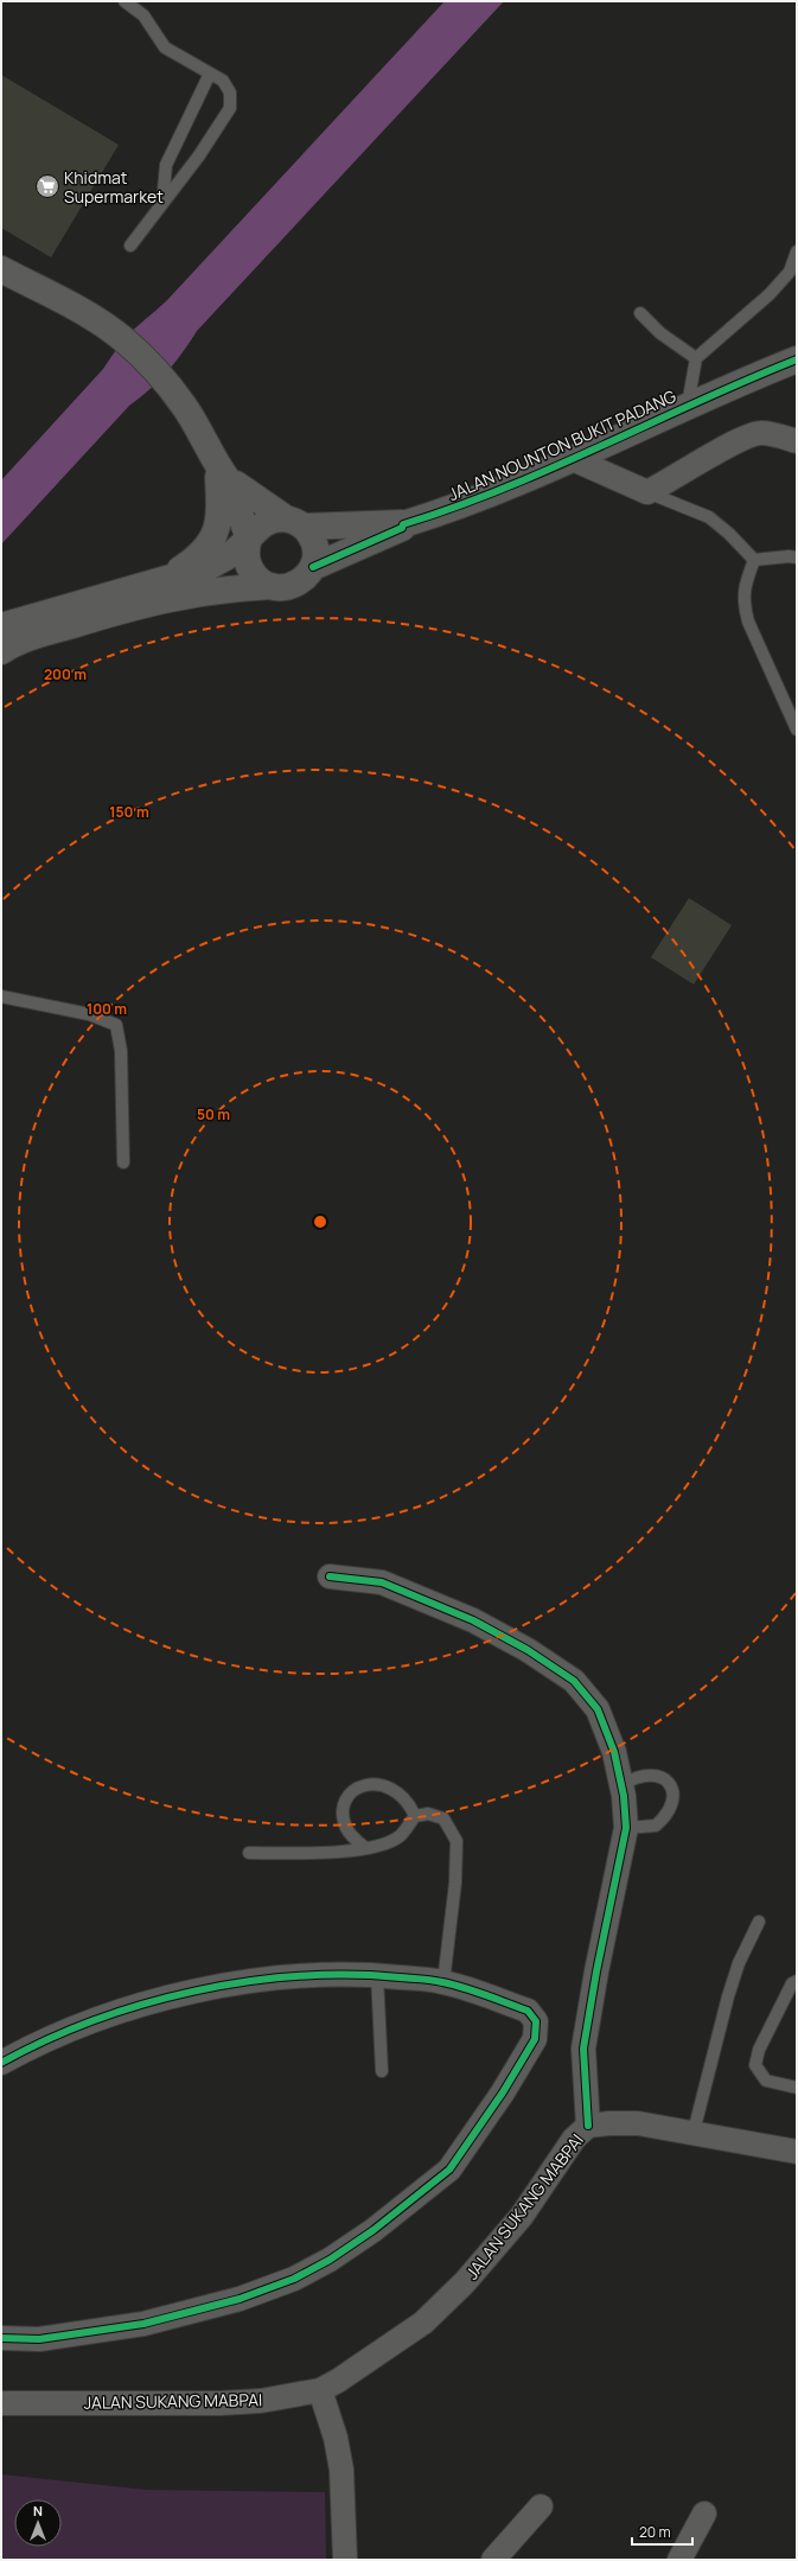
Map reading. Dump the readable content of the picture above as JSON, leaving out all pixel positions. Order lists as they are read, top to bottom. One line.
{"streets":{"street":["JALAN NOUNTON BUKIT PADANG","JALAN SUKANG MABPAI"]},"places":{"supermarket":["Khidmat Supermarket"]},"scale_bar":"20 m","north":"top","rings":["200 m","150 m","100 m","50 m"]}
